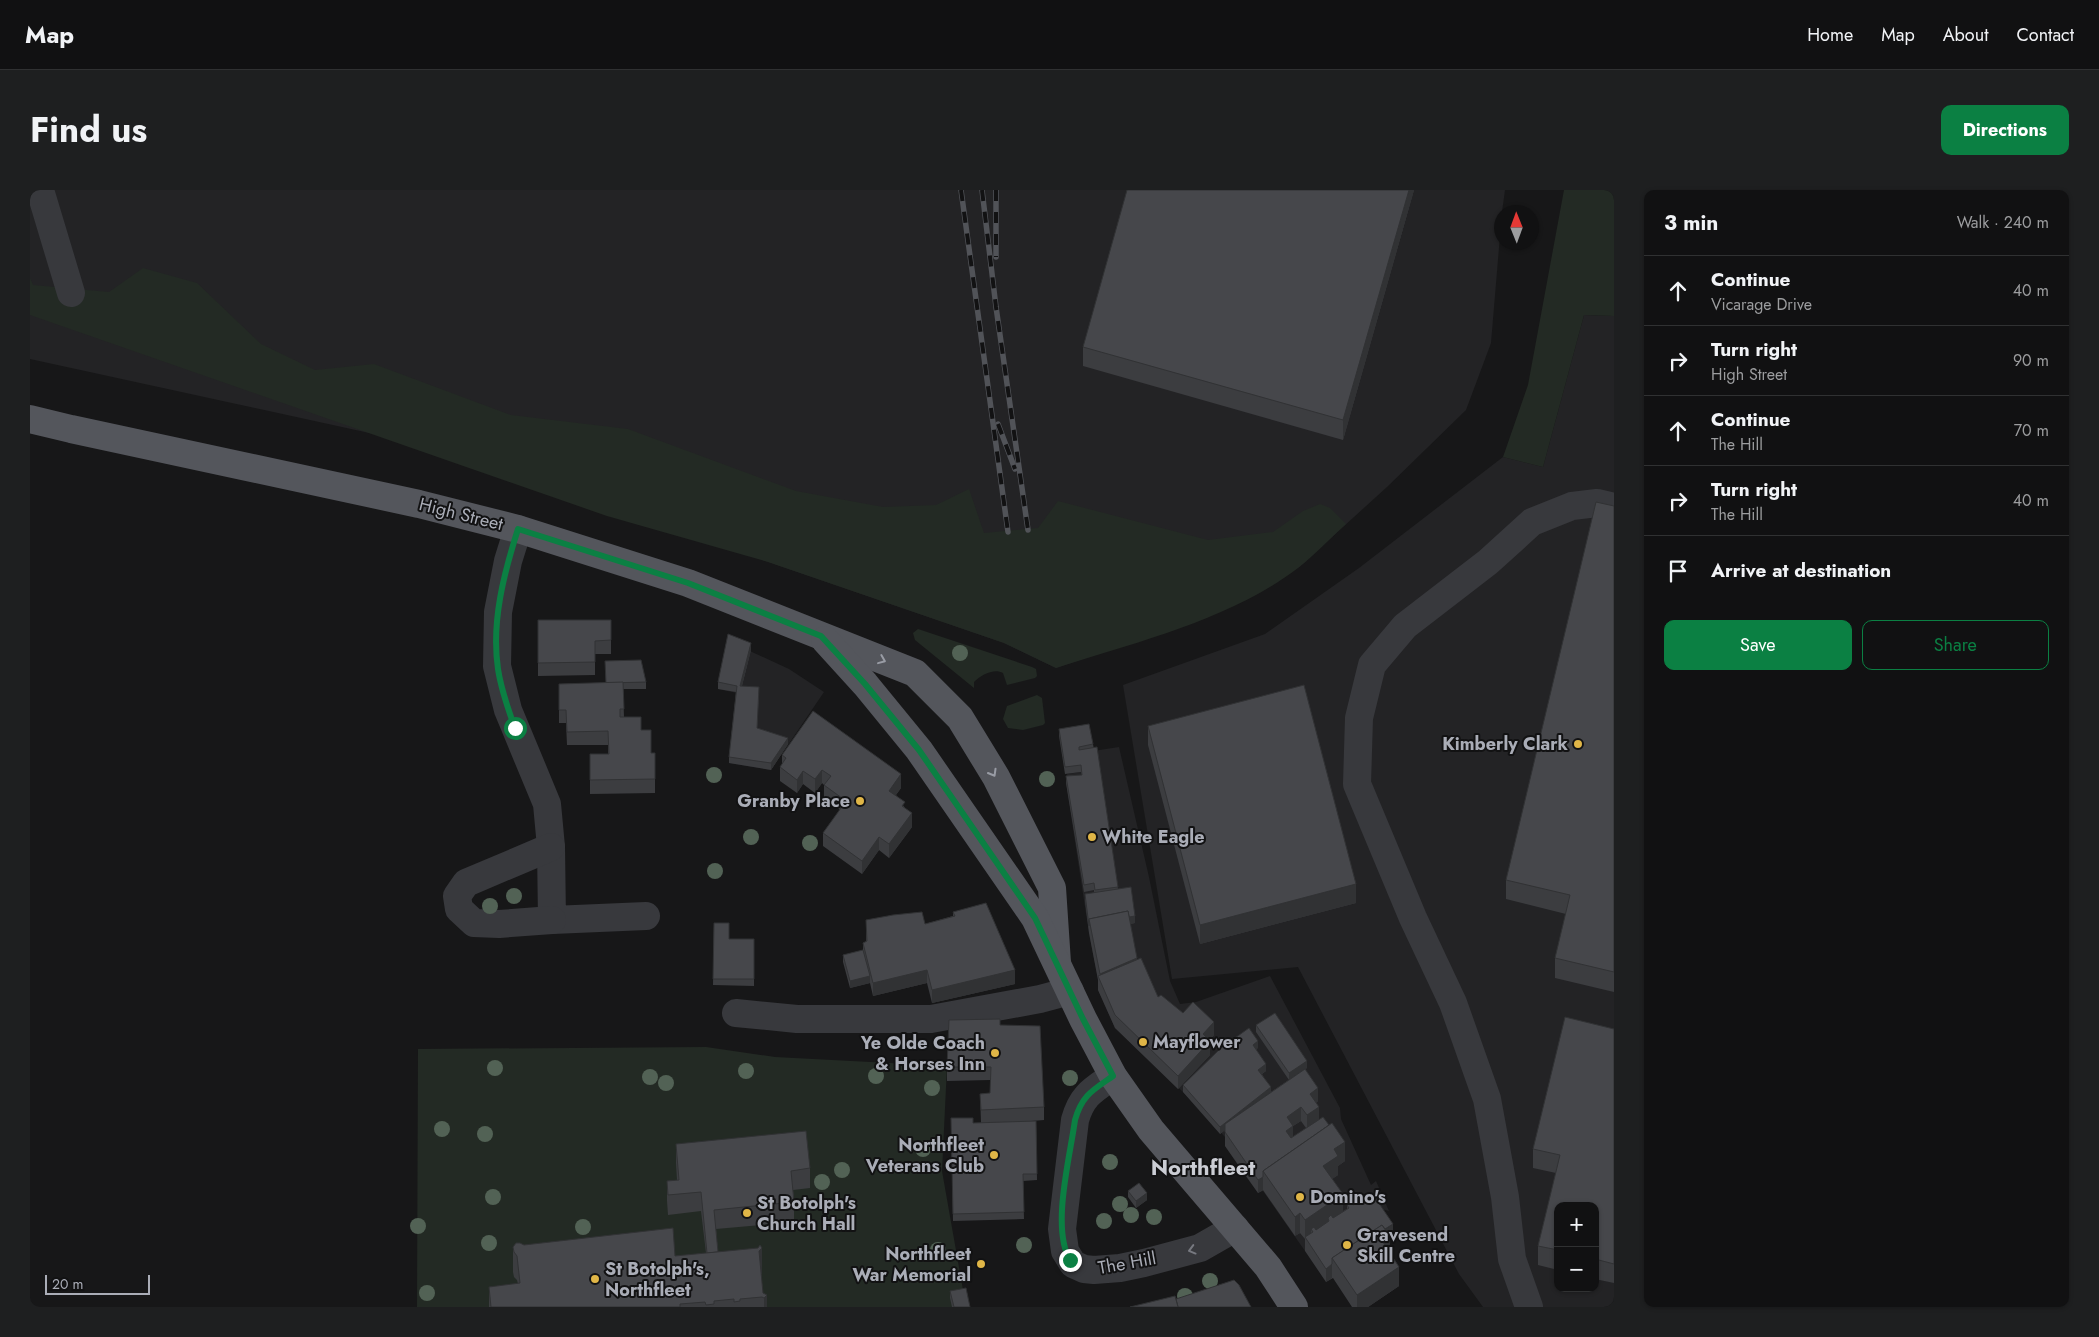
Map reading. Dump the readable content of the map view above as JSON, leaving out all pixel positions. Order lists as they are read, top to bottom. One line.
{"streets":{"main road":["High Street"],"street":["The Hill"]},"districts":["Northfleet"],"places":["Kimberly Clark","Granby Place","White Eagle","Mayflower","Ye Olde Coach & Horses Inn","Northfleet Veterans Club","Domino's","St Botolph's Church Hall","Gravesend Skill Centre","Northfleet War Memorial","St Botolph's, Northfleet"],"scale_bar":"20 m","north":"top","page":{"header":"Map","nav":["Home","Map","About","Contact"],"title":"Find us","buttons":["Directions",["Save","Share"]],"heading":["3 min","Walk · 240 m"],"list":[["Continue","Vicarage Drive","40 m"],["Turn right","High Street","90 m"],["Continue","The Hill","70 m"],["Turn right","The Hill","40 m"],"Arrive at destination"],"map_buttons":["+","−"],"scale":"20 m"}}
